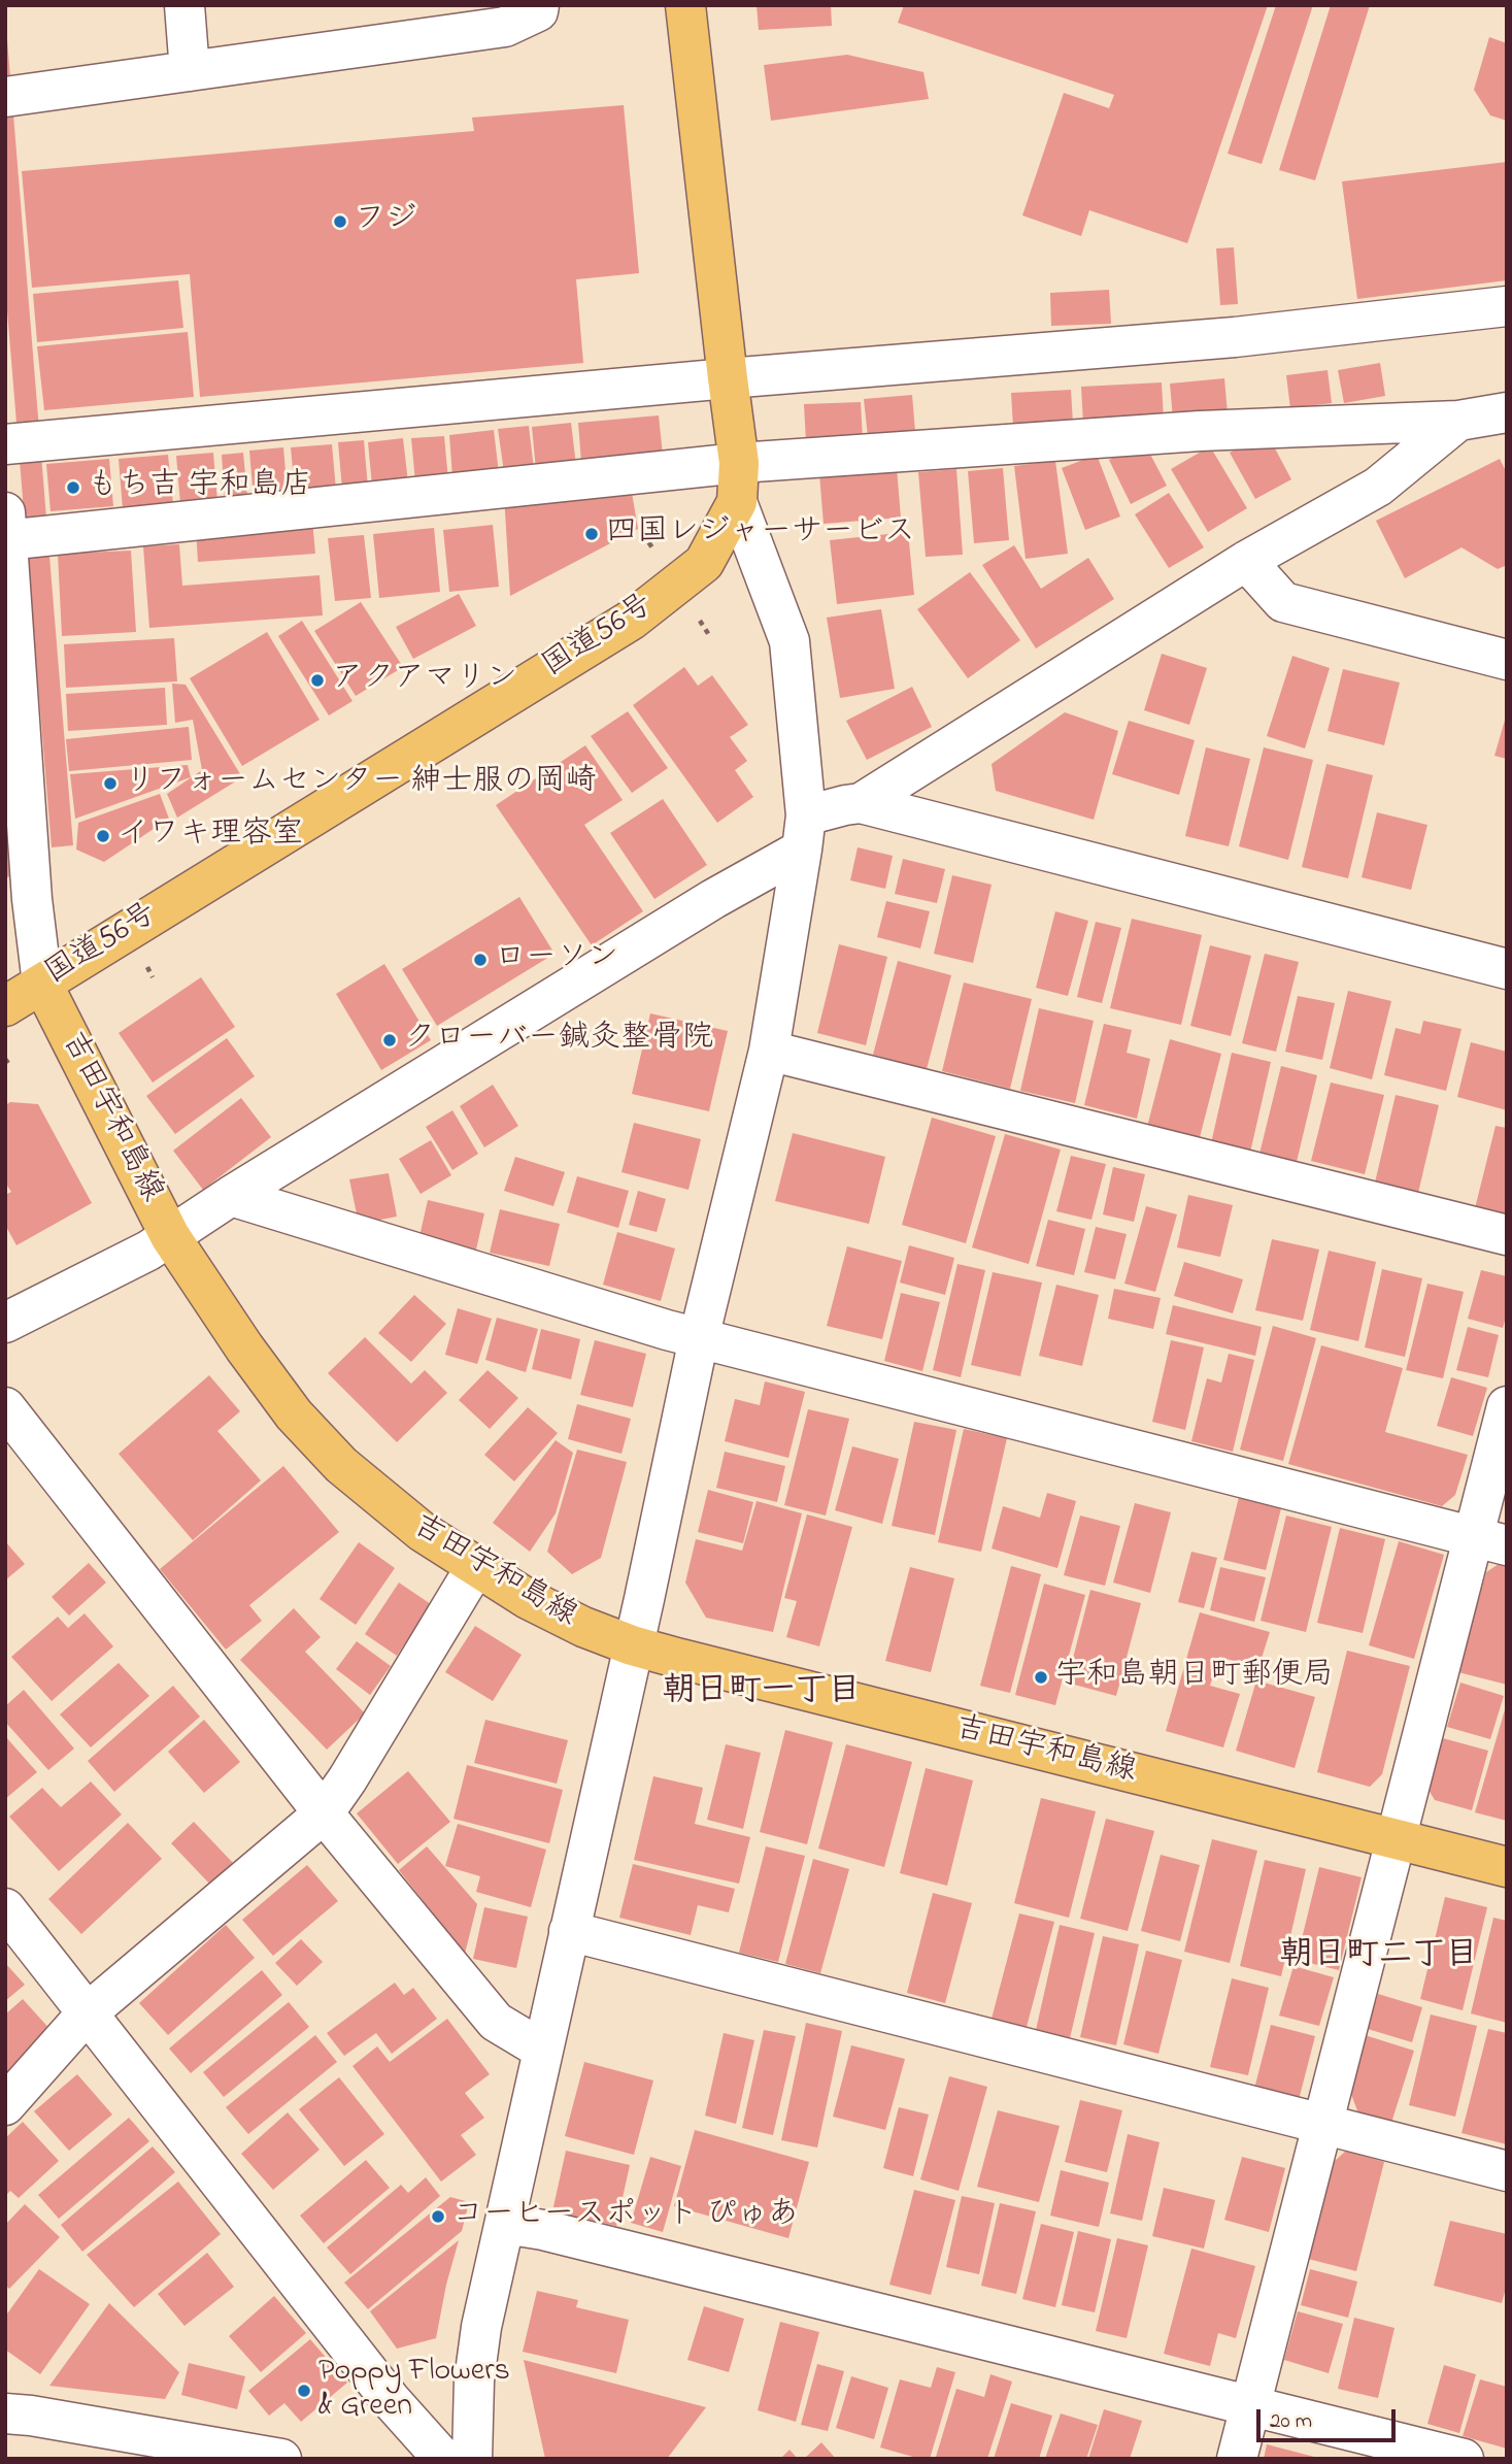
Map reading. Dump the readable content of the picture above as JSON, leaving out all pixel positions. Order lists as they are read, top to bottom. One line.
{"streets":{"main road":["国道56号","吉田宇和島線"]},"crossings":[["国道56号","吉田宇和島線"]],"districts":["朝日町一丁目","朝日町二丁目"],"places":["フジ","もち吉 宇和島店","四国レジャーサービス","アクアマリン","リフォームセンター 紳士服の岡崎","イワキ理容室","ローソン","クローバー鍼灸整骨院","宇和島朝日町郵便局","コーヒースポット ぴゅあ","Poppy Flowers & Green"],"scale_bar":"20 m"}
